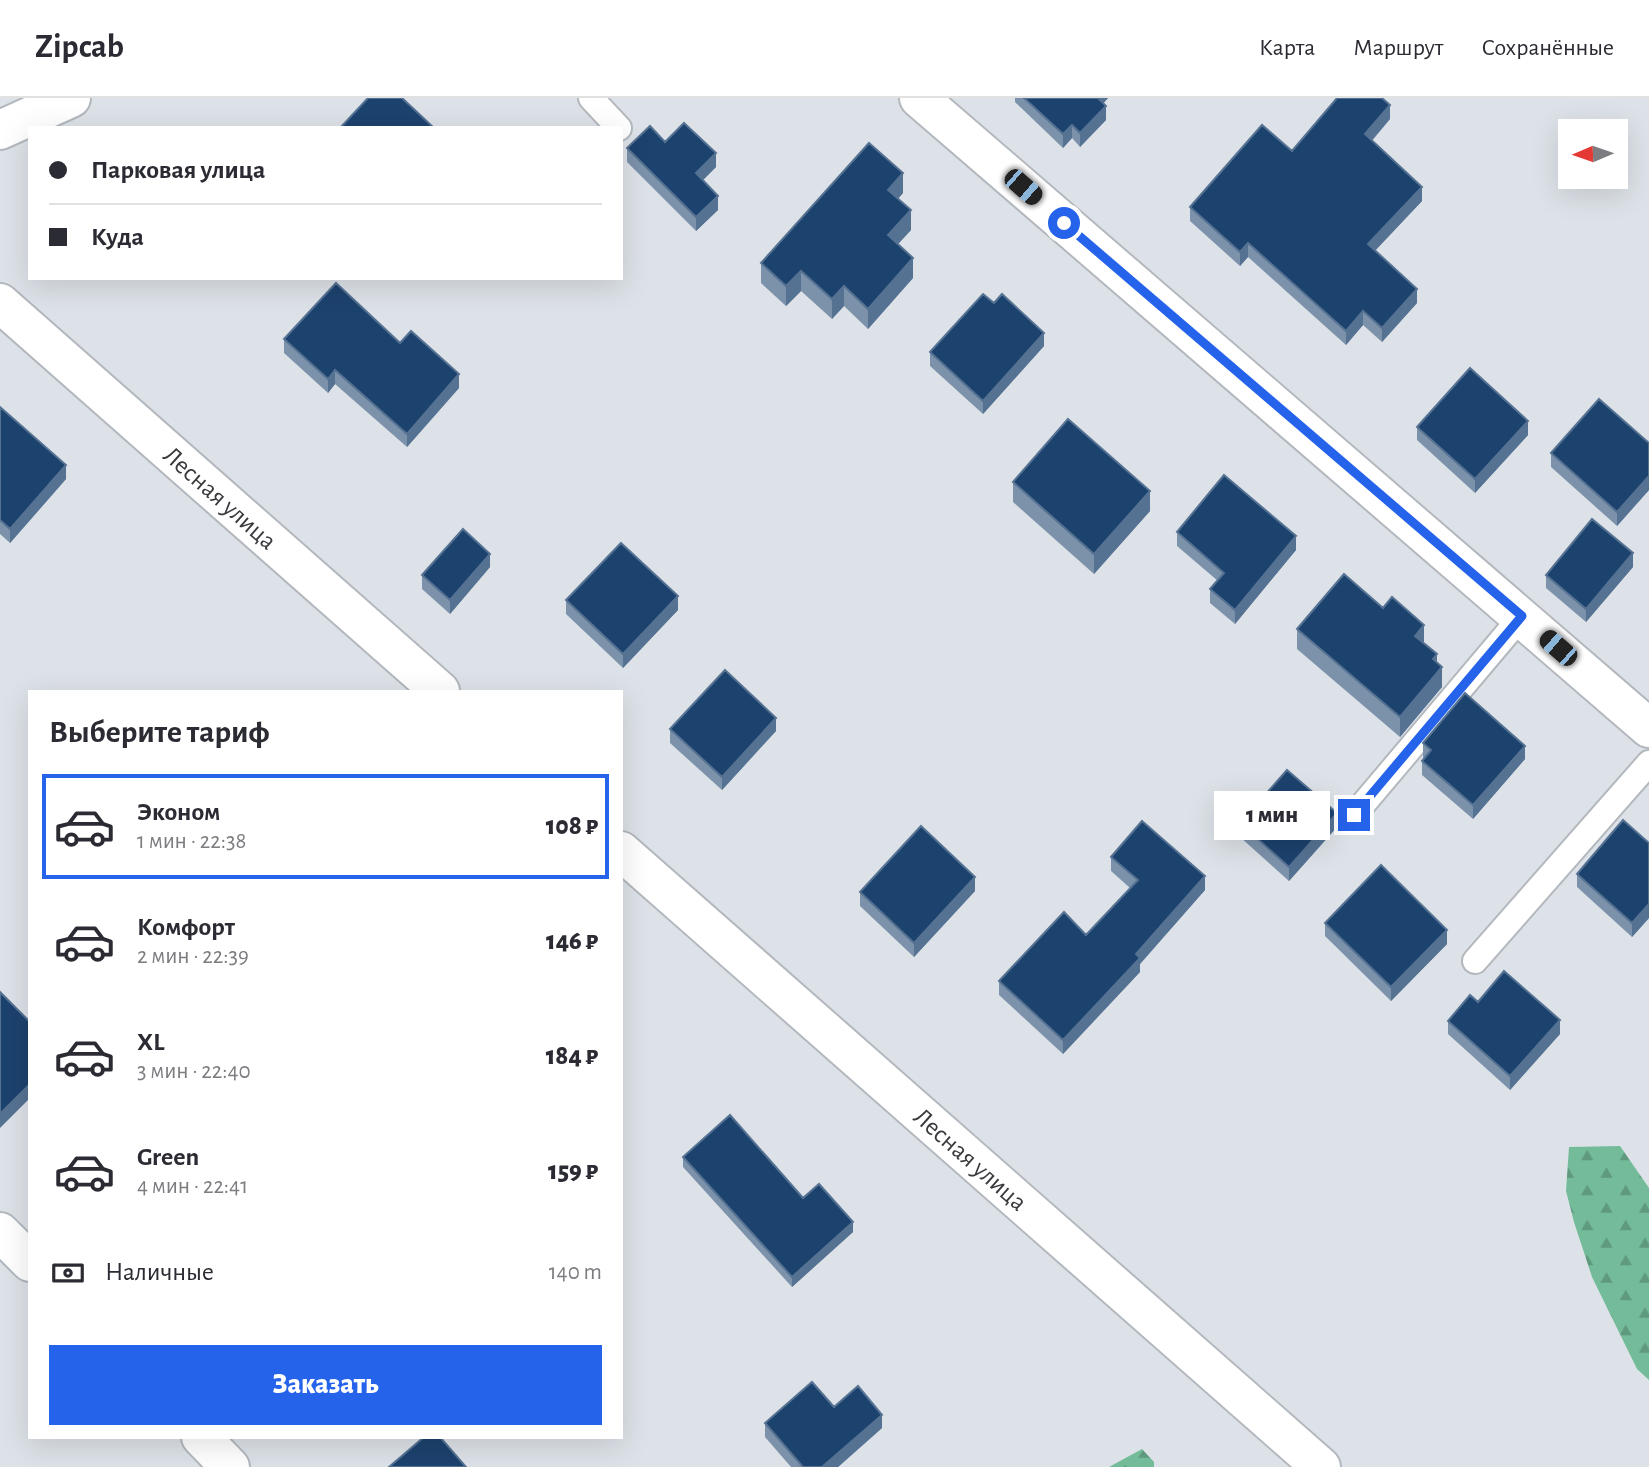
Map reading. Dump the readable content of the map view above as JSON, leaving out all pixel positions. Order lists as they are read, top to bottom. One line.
{"streets":{"street":["Лесная улица"]},"north":"left","page":{"header":"Zipcab","nav":["Карта","Маршрут","Сохранённые"],"banner":["Парковая улица","Куда"],"heading":"Выберите тариф","list":[{"name":"Эконом","note":"1 мин · 22:38","value":"108 ₽"},{"name":"Комфорт","note":"2 мин · 22:39","value":"146 ₽"},{"name":"XL","note":"3 мин · 22:40","value":"184 ₽"},{"name":"Green","note":"4 мин · 22:41","value":"159 ₽"}],"bubble":"1 мин","pay":["Наличные","140 m"],"buttons":"Заказать"}}
